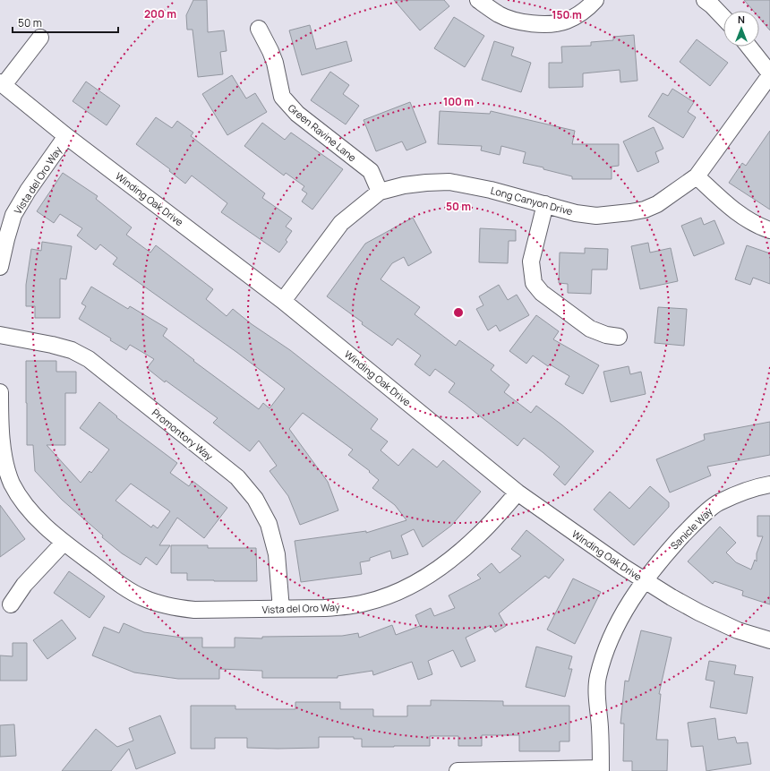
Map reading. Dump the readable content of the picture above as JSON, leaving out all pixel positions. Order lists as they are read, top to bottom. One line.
{"streets":{"street":["Green Ravine Lane","Vista del Oro Way","Winding Oak Drive","Long Canyon Drive","Promontory Way","Sanicle Way"]},"crossings":[["Green Ravine Lane","Long Canyon Drive"],["Vista del Oro Way","Winding Oak Drive"],["Vista del Oro Way","Promontory Way"],["Winding Oak Drive","Long Canyon Drive"],["Winding Oak Drive","Sanicle Way"]],"scale_bar":"50 m","north":"top","rings":["200 m","150 m","100 m","50 m"]}
